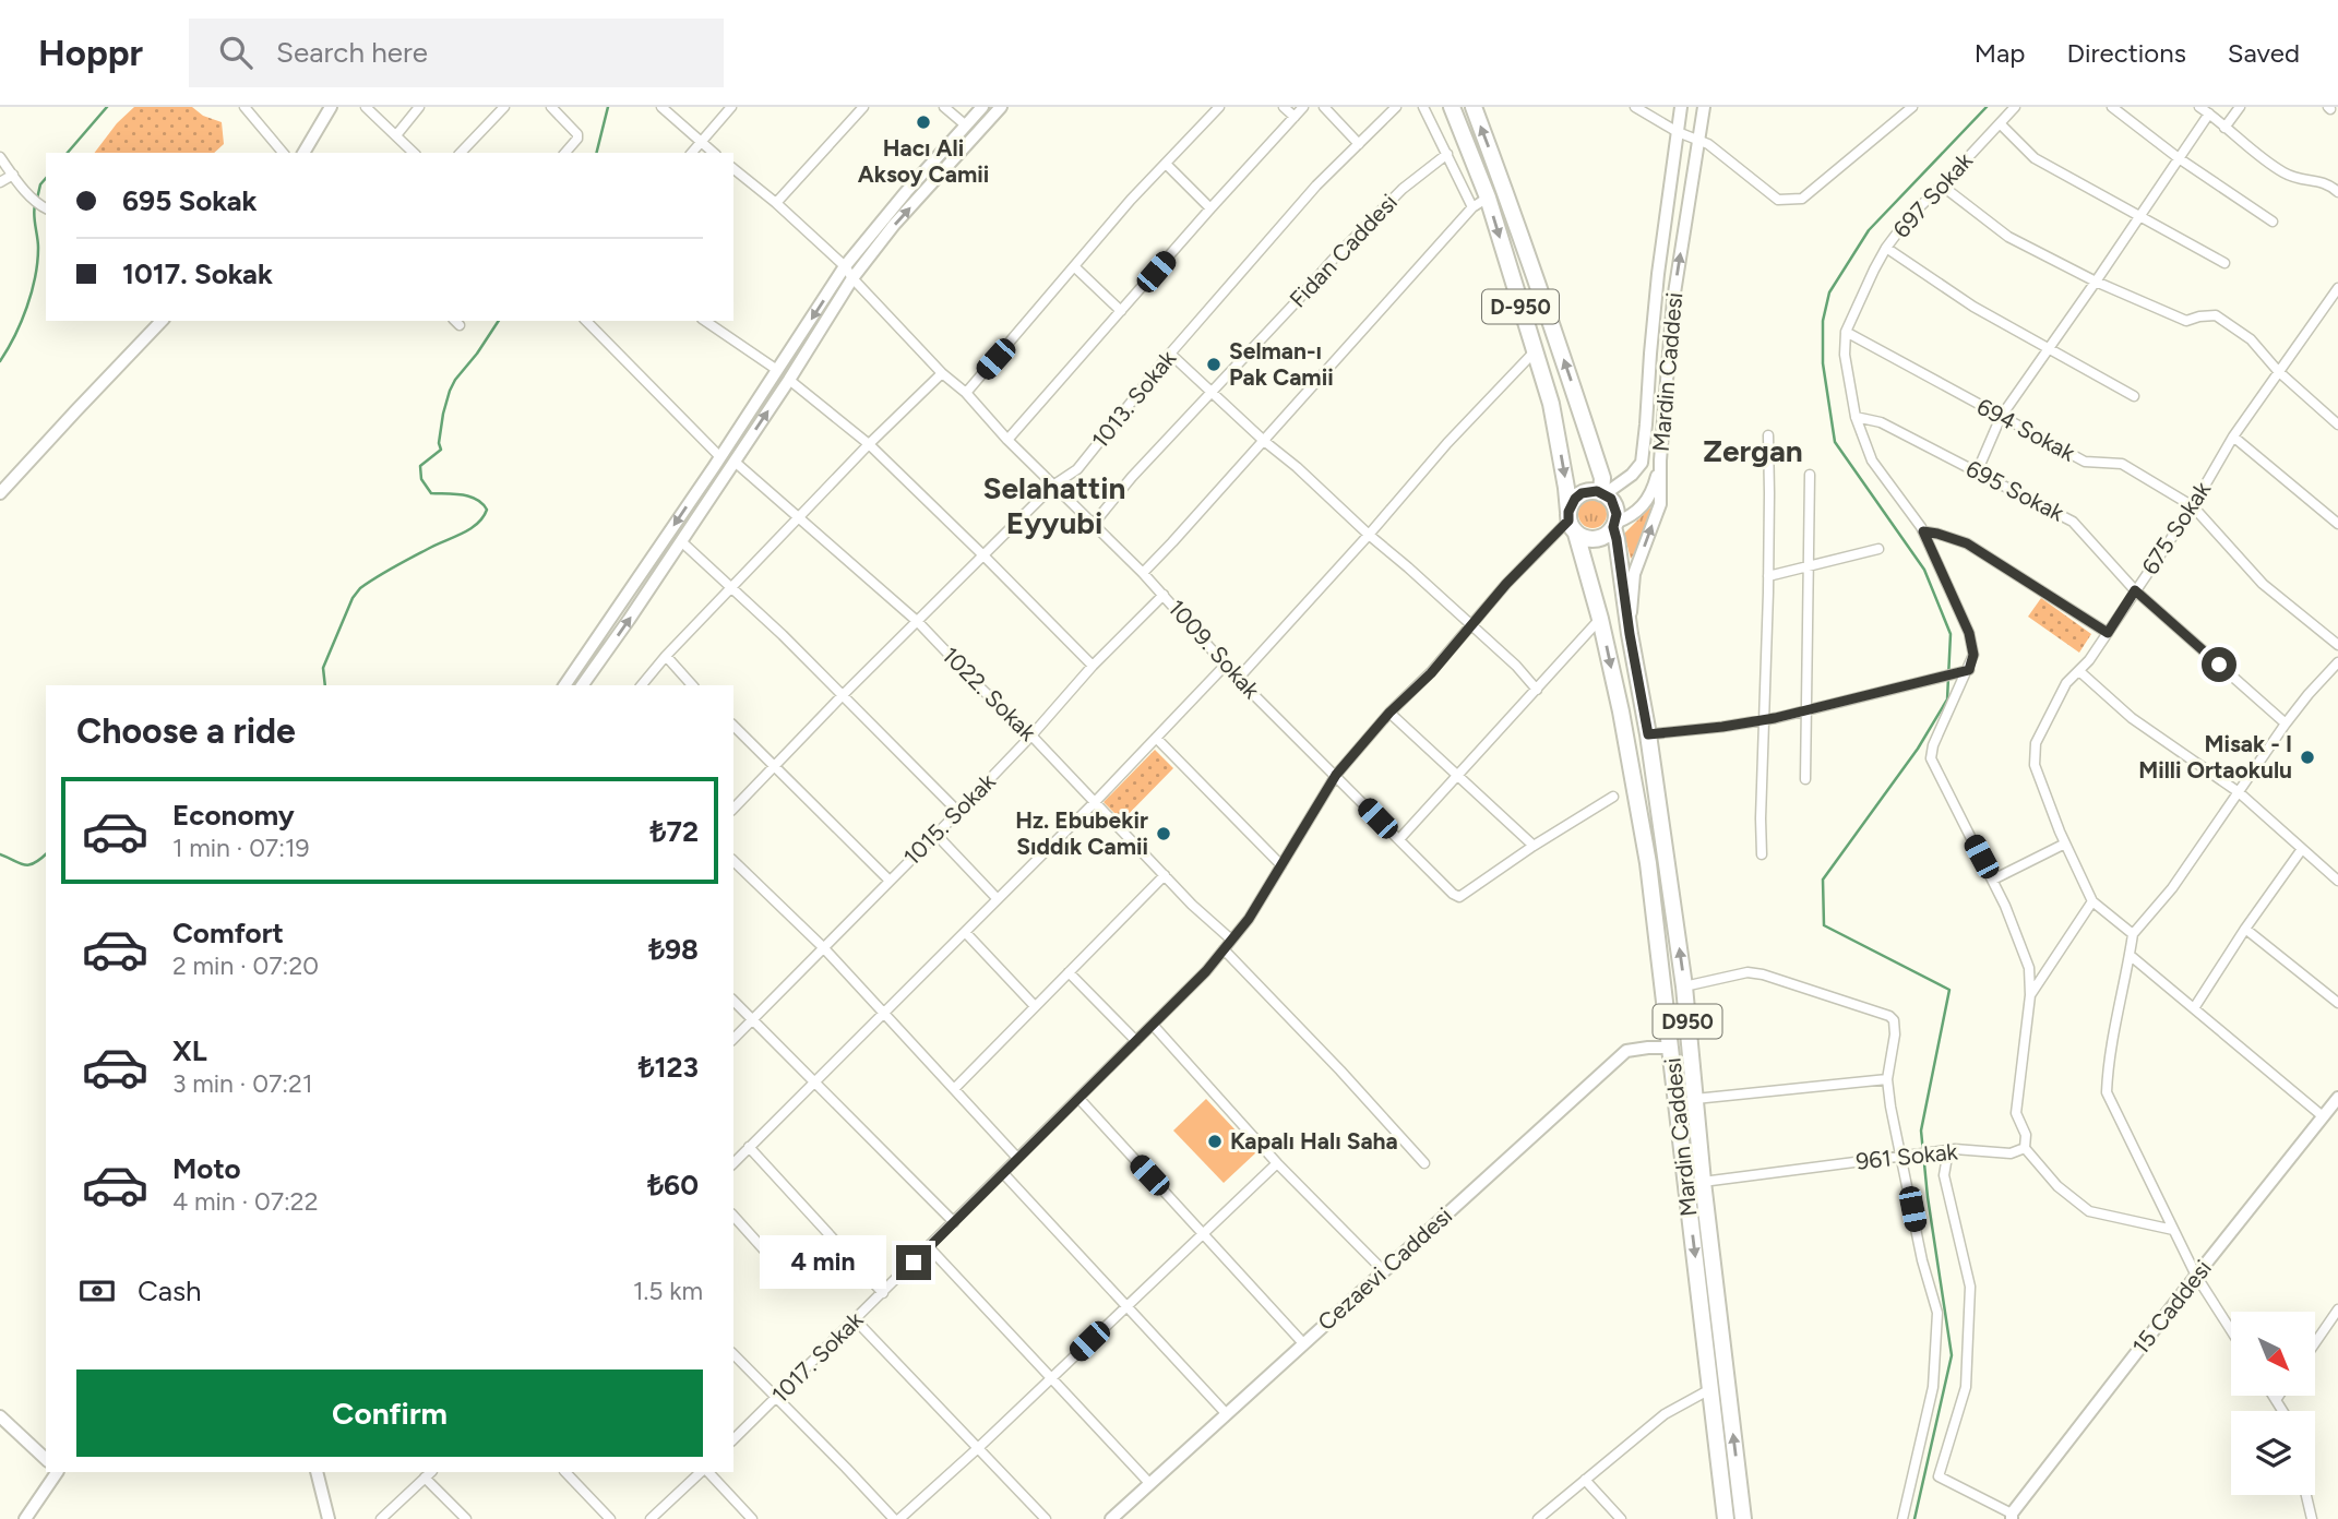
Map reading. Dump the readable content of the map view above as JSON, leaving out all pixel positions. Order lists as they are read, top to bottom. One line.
{"streets":{"highway":["D-950","Mardin Caddesi","D950"],"street":["697 Sokak","Fidan Caddesi","1013. Sokak","694 Sokak","695 Sokak","675 Sokak","1009. Sokak","1022. Sokak","1015. Sokak","961 Sokak","Cezaevi Caddesi","15 Caddesi","1017. Sokak"]},"crossings":[["697 Sokak","694 Sokak"],["697 Sokak","695 Sokak"],["Fidan Caddesi","1009. Sokak"],["D-950","Mardin Caddesi"],["D-950","1017. Sokak"],["Mardin Caddesi","961 Sokak"],["Mardin Caddesi","Cezaevi Caddesi"],["Mardin Caddesi","1017. Sokak"],["1013. Sokak","1009. Sokak"],["1013. Sokak","1022. Sokak"],["694 Sokak","675 Sokak"],["695 Sokak","675 Sokak"],["1009. Sokak","1015. Sokak"],["1009. Sokak","1017. Sokak"],["1022. Sokak","1015. Sokak"],["1022. Sokak","1017. Sokak"]],"districts":["Zergan","Selahattin Eyyubi"],"places":["Hacı Ali Aksoy Camii","Selman-ı Pak Camii","Misak - I Milli Ortaokulu","Hz. Ebubekir Sıddık Camii","Kapalı Halı Saha"],"north":"bottom right","page":{"header":"Hoppr","search":"Search here","nav":["Map","Directions","Saved"],"banner":["695 Sokak","1017. Sokak"],"heading":"Choose a ride","list":[{"name":"Economy","note":"1 min · 07:19","value":"₺72"},{"name":"Comfort","note":"2 min · 07:20","value":"₺98"},{"name":"XL","note":"3 min · 07:21","value":"₺123"},{"name":"Moto","note":"4 min · 07:22","value":"₺60"}],"bubble":"4 min","pay":["Cash","1.5 km"],"buttons":"Confirm"}}
